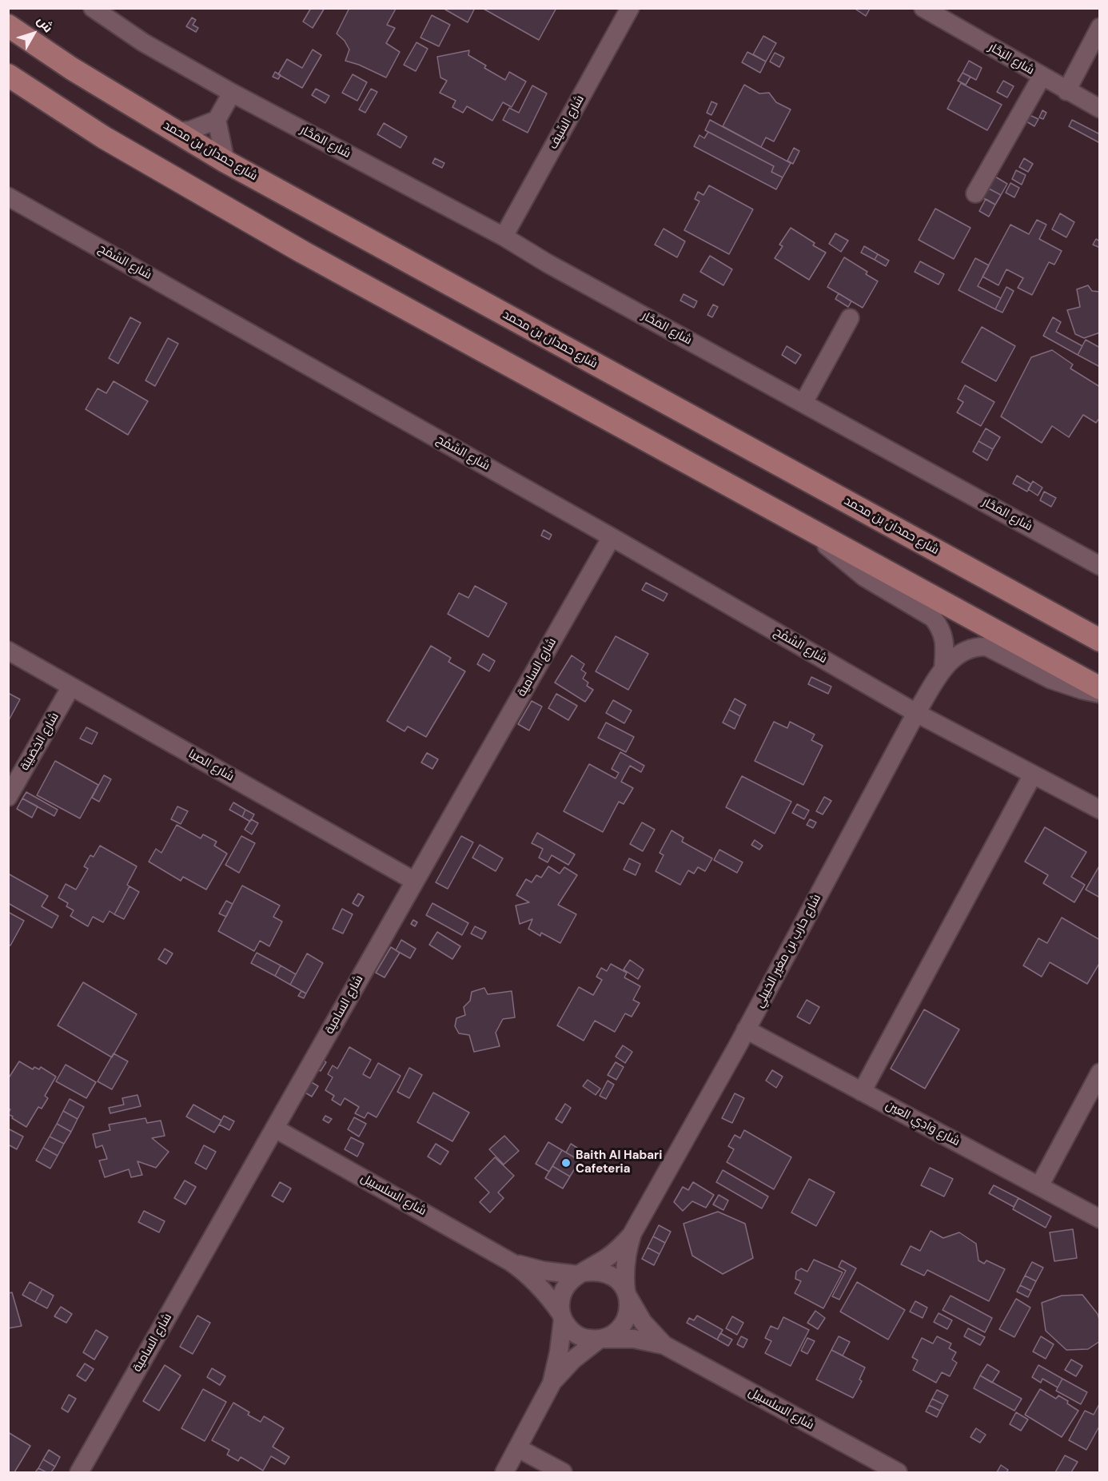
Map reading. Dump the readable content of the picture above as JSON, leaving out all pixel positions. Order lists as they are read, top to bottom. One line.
{"streets":{"main road":["شارع حمدان بن محمد"],"street":["شارع البَحَّار","شارع السِّيف","شارع المَحَّار","شارع السَّمْح","شارع السامية","شارع الخِصَيبَة","شارع الصبا","شارع حارب بن مغير الخييلي","شارع وَادِي العين","شارع السلسبيل"]},"crossings":[["شارع السِّيف","شارع المَحَّار"],["شارع السَّمْح","شارع السامية"],["شارع السَّمْح","شارع حارب بن مغير الخييلي"],["شارع السامية","شارع الصبا"],["شارع السامية","شارع السلسبيل"],["شارع الخِصَيبَة","شارع الصبا"],["شارع حارب بن مغير الخييلي","شارع وَادِي العين"],["شارع حارب بن مغير الخييلي","شارع السلسبيل"]],"places":["Baith Al Habari Cafeteria"],"north":"top right"}
